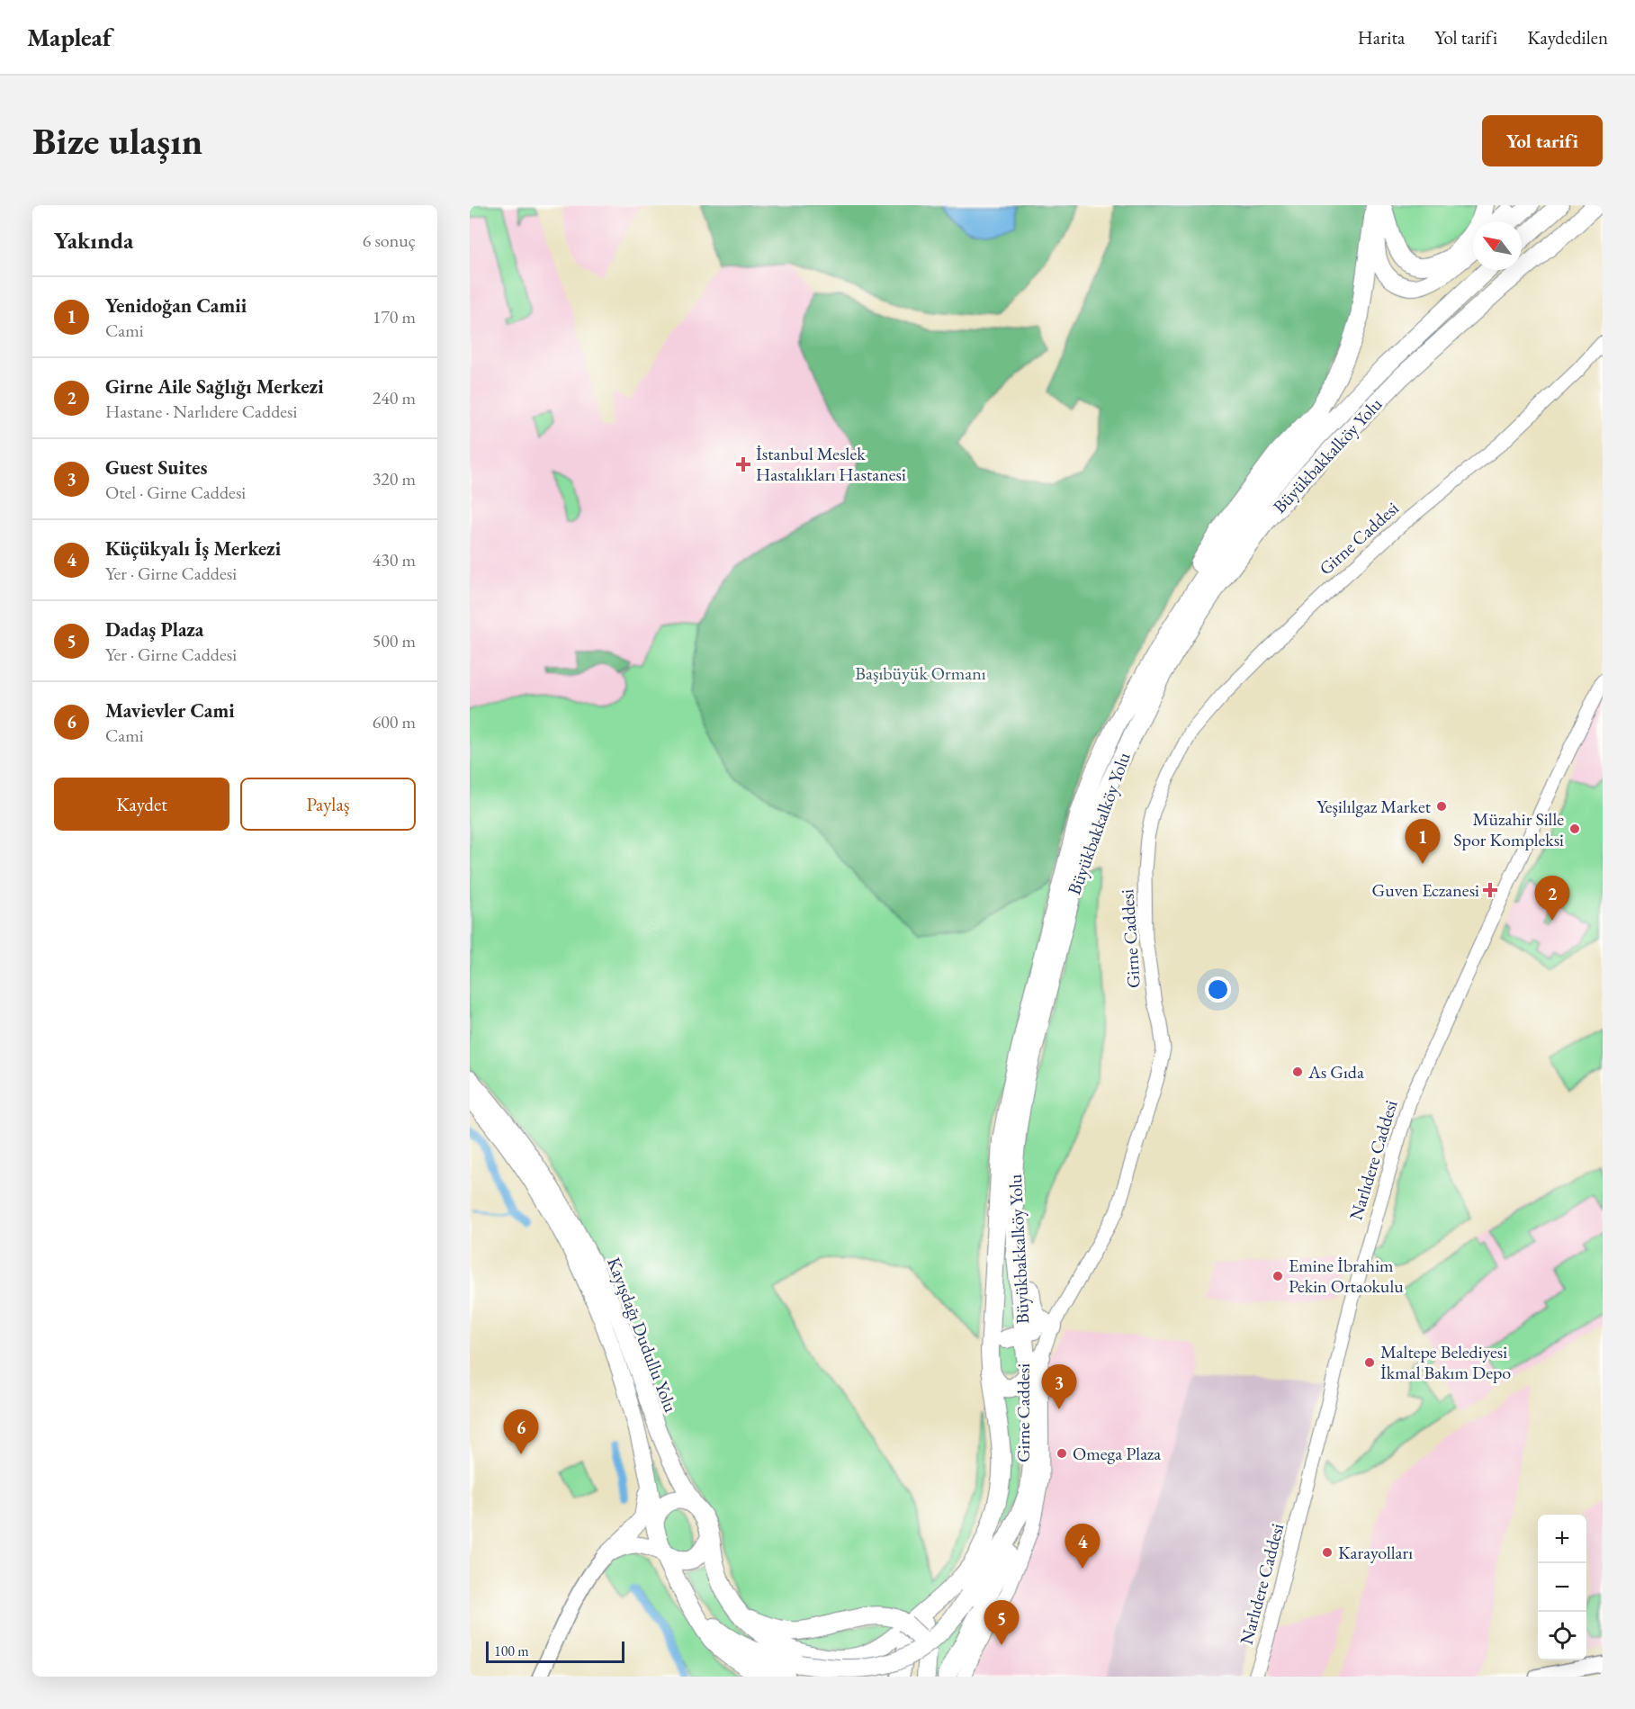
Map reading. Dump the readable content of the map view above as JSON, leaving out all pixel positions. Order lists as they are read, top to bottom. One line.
{"streets":{"highway":["Büyükbakkalköy Yolu"],"main road":["Kayışdağı Dudullu Yolu"],"street":["Girne Caddesi","Narlıdere Caddesi"]},"parks":["Başıbüyük Ormanı"],"places":{"health":["İstanbul Meslek Hastalıkları Hastanesi","Guven Eczanesi"],"other":["Yeşilılgaz Market","Müzahir Sille Spor Kompleksi","As Gıda","Emine İbrahim Pekin Ortaokulu","Maltepe Belediyesi İkmal Bakım Depo","Omega Plaza","Karayolları"]},"scale_bar":"100 m","north":"top left","page":{"header":"Mapleaf","nav":["Harita","Yol tarifi","Kaydedilen"],"buttons":["Yol tarifi",["Kaydet","Paylaş"]],"title":"Bize ulaşın","heading":["Yakında","6 sonuç"],"list":[{"mark":"1","name":"Yenidoğan Camii","note":"Cami","value":"170 m"},{"mark":"2","name":"Girne Aile Sağlığı Merkezi","note":"Hastane · Narlıdere Caddesi","value":"240 m"},{"mark":"3","name":"Guest Suites","note":"Otel · Girne Caddesi","value":"320 m"},{"mark":"4","name":"Küçükyalı İş Merkezi","note":"Yer · Girne Caddesi","value":"430 m"},{"mark":"5","name":"Dadaş Plaza","note":"Yer · Girne Caddesi","value":"500 m"},{"mark":"6","name":"Mavievler Cami","note":"Cami","value":"600 m"}],"pins":["1","2","3","6","4","5"],"map_buttons":["+","−"],"scale":"100 m"}}
